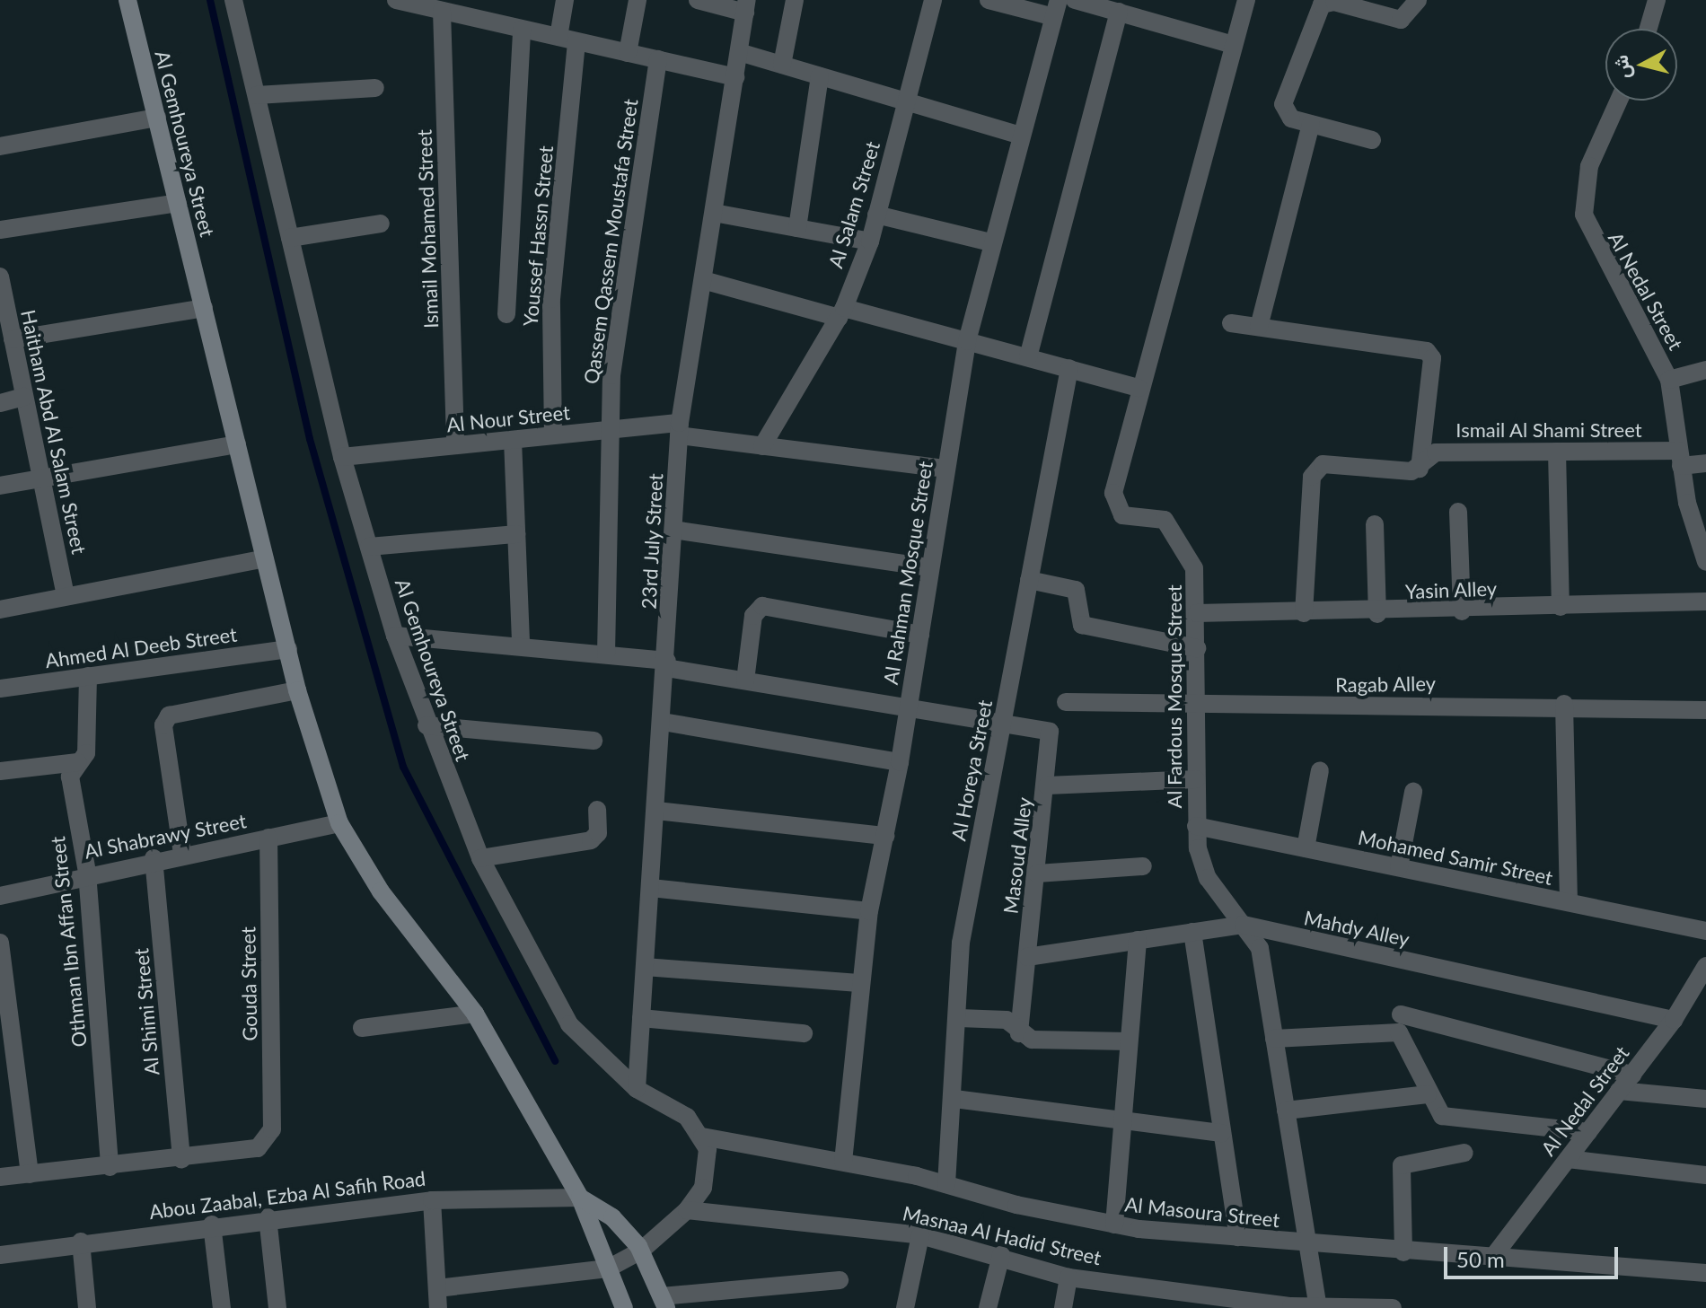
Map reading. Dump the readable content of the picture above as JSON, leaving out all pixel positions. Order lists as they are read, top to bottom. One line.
{"streets":{"main road":["Al Gemhoureya Street"],"street":["Al Salam Street","Ismail Mohamed Street","Youssef Hassn Street","Qassem Qassem Moustafa Street","Al Nedal Street","Al Nour Street","Ismail Al Shami Street","Haitham Abd Al Salam Street","23rd July Street","Al Rahman Mosque Street","Yasin Alley","Ahmed Al Deeb Street","Ragab Alley","Al Fardous Mosque Street","Al Horeya Street","Al Shabrawy Street","Masoud Alley","Mohamed Samir Street","Mahdy Alley","Othman Ibn Affan Street","Gouda Street","Al Shimi Street","Abou Zaabal, Ezba Al Safih Road","Al Masoura Street","Masnaa Al Hadid Street"]},"crossings":[["Al Gemhoureya Street","Al Nour Street"],["Al Gemhoureya Street","23rd July Street"],["Al Gemhoureya Street","Ahmed Al Deeb Street"],["Al Gemhoureya Street","Al Shabrawy Street"],["Al Gemhoureya Street","Abou Zaabal, Ezba Al Safih Road"],["Al Gemhoureya Street","Al Masoura Street"],["Al Salam Street","Al Nour Street"],["Ismail Mohamed Street","Al Nour Street"],["Youssef Hassn Street","Al Nour Street"],["Qassem Qassem Moustafa Street","Al Nour Street"],["Al Nedal Street","Ismail Al Shami Street"],["Al Nedal Street","Mahdy Alley"],["Al Nedal Street","Al Masoura Street"],["Al Nour Street","23rd July Street"],["Al Nour Street","Al Rahman Mosque Street"],["Al Rahman Mosque Street","Al Masoura Street"],["Yasin Alley","Al Fardous Mosque Street"],["Ahmed Al Deeb Street","Othman Ibn Affan Street"],["Ragab Alley","Al Fardous Mosque Street"],["Al Fardous Mosque Street","Mohamed Samir Street"],["Al Fardous Mosque Street","Mahdy Alley"],["Al Fardous Mosque Street","Al Masoura Street"],["Al Fardous Mosque Street","Masnaa Al Hadid Street"],["Al Horeya Street","Masoud Alley"],["Al Horeya Street","Al Masoura Street"],["Al Shabrawy Street","Othman Ibn Affan Street"],["Al Shabrawy Street","Gouda Street"],["Al Shabrawy Street","Al Shimi Street"],["Masoud Alley","Mahdy Alley"],["Gouda Street","Al Shimi Street"]],"scale_bar":"50 m","north":"left"}
